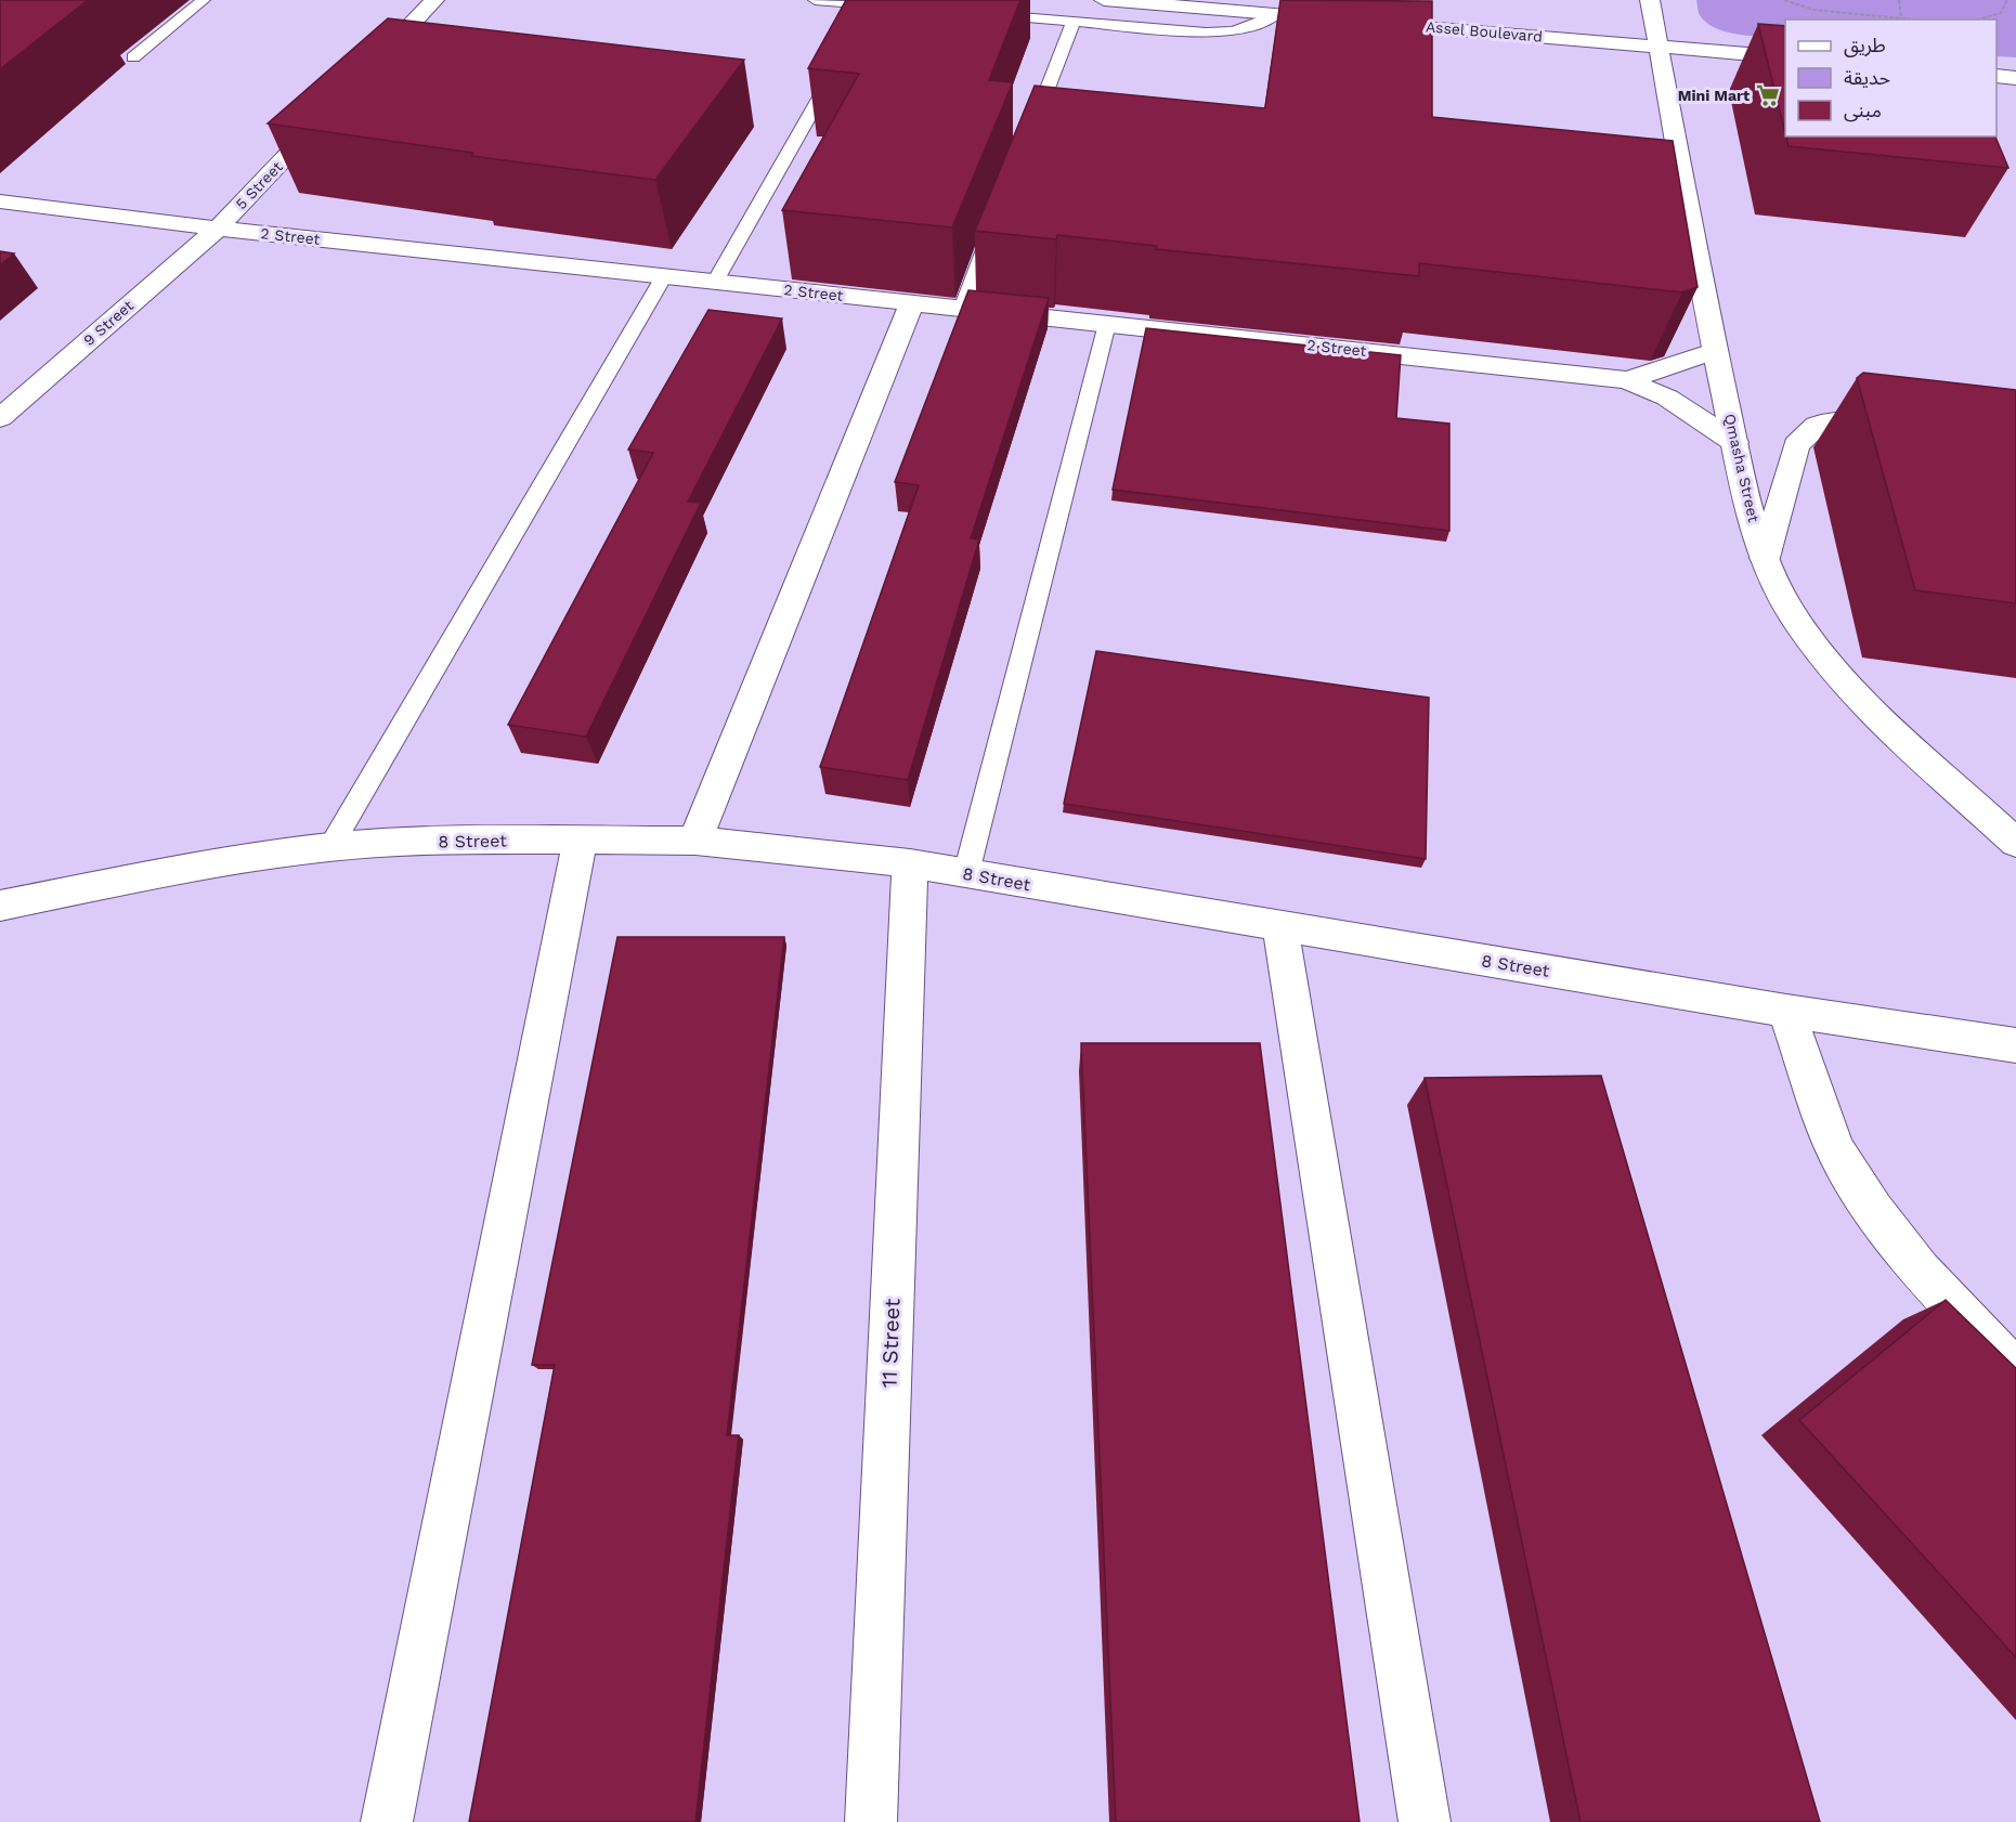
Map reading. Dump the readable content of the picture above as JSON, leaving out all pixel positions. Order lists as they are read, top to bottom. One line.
{"streets":{"street":["Assel Boulevard","5 Street","2 Street","9 Street","Qmasha Street","8 Street","11 Street"]},"crossings":[["Assel Boulevard","Qmasha Street"],["5 Street","2 Street"],["5 Street","9 Street"],["2 Street","9 Street"],["2 Street","Qmasha Street"],["8 Street","11 Street"]],"places":{"supermarket":["Mini Mart"]},"legend":["طريق","حديقة","مبنى"]}
